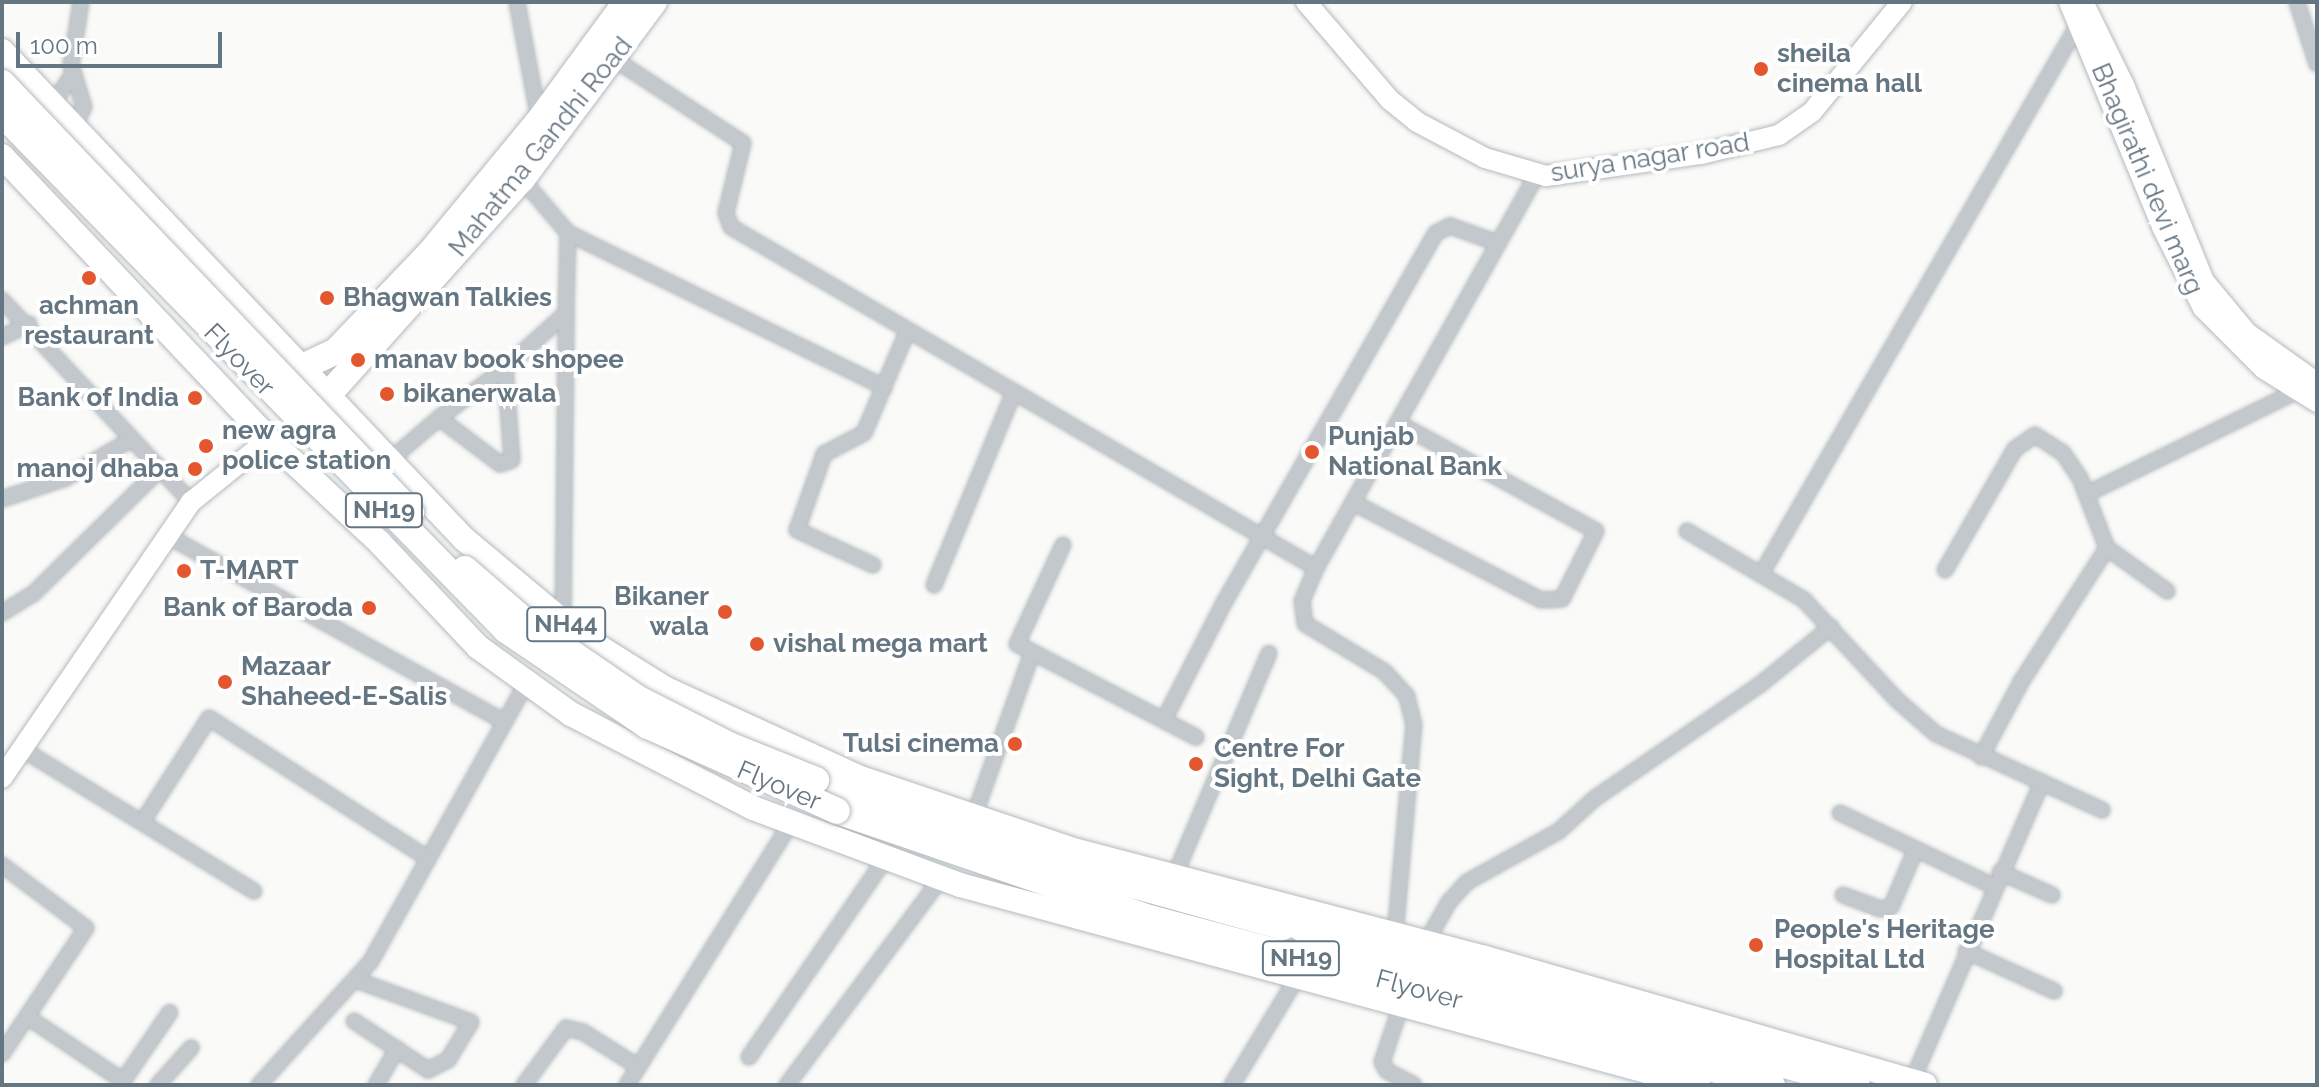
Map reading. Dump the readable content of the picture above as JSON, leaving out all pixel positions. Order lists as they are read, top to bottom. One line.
{"streets":{"highway":["Mahatma Gandhi Road","Flyover","NH19"],"main road":["NH44"],"street":["surya nagar road","Bhagirathi devi marg"]},"crossings":[["Mahatma Gandhi Road","NH44"],["Flyover","NH19"]],"places":["sheila cinema hall","achman restaurant","Bhagwan Talkies","manav book shopee","bikanerwala","Bank of India","new agra police station","Punjab National Bank","manoj dhaba","T-MART","Bank of Baroda","Bikaner wala","vishal mega mart","Mazaar Shaheed-E-Salis","Tulsi cinema","Centre For Sight, Delhi Gate","People's Heritage Hospital Ltd"],"scale_bar":"100 m"}
